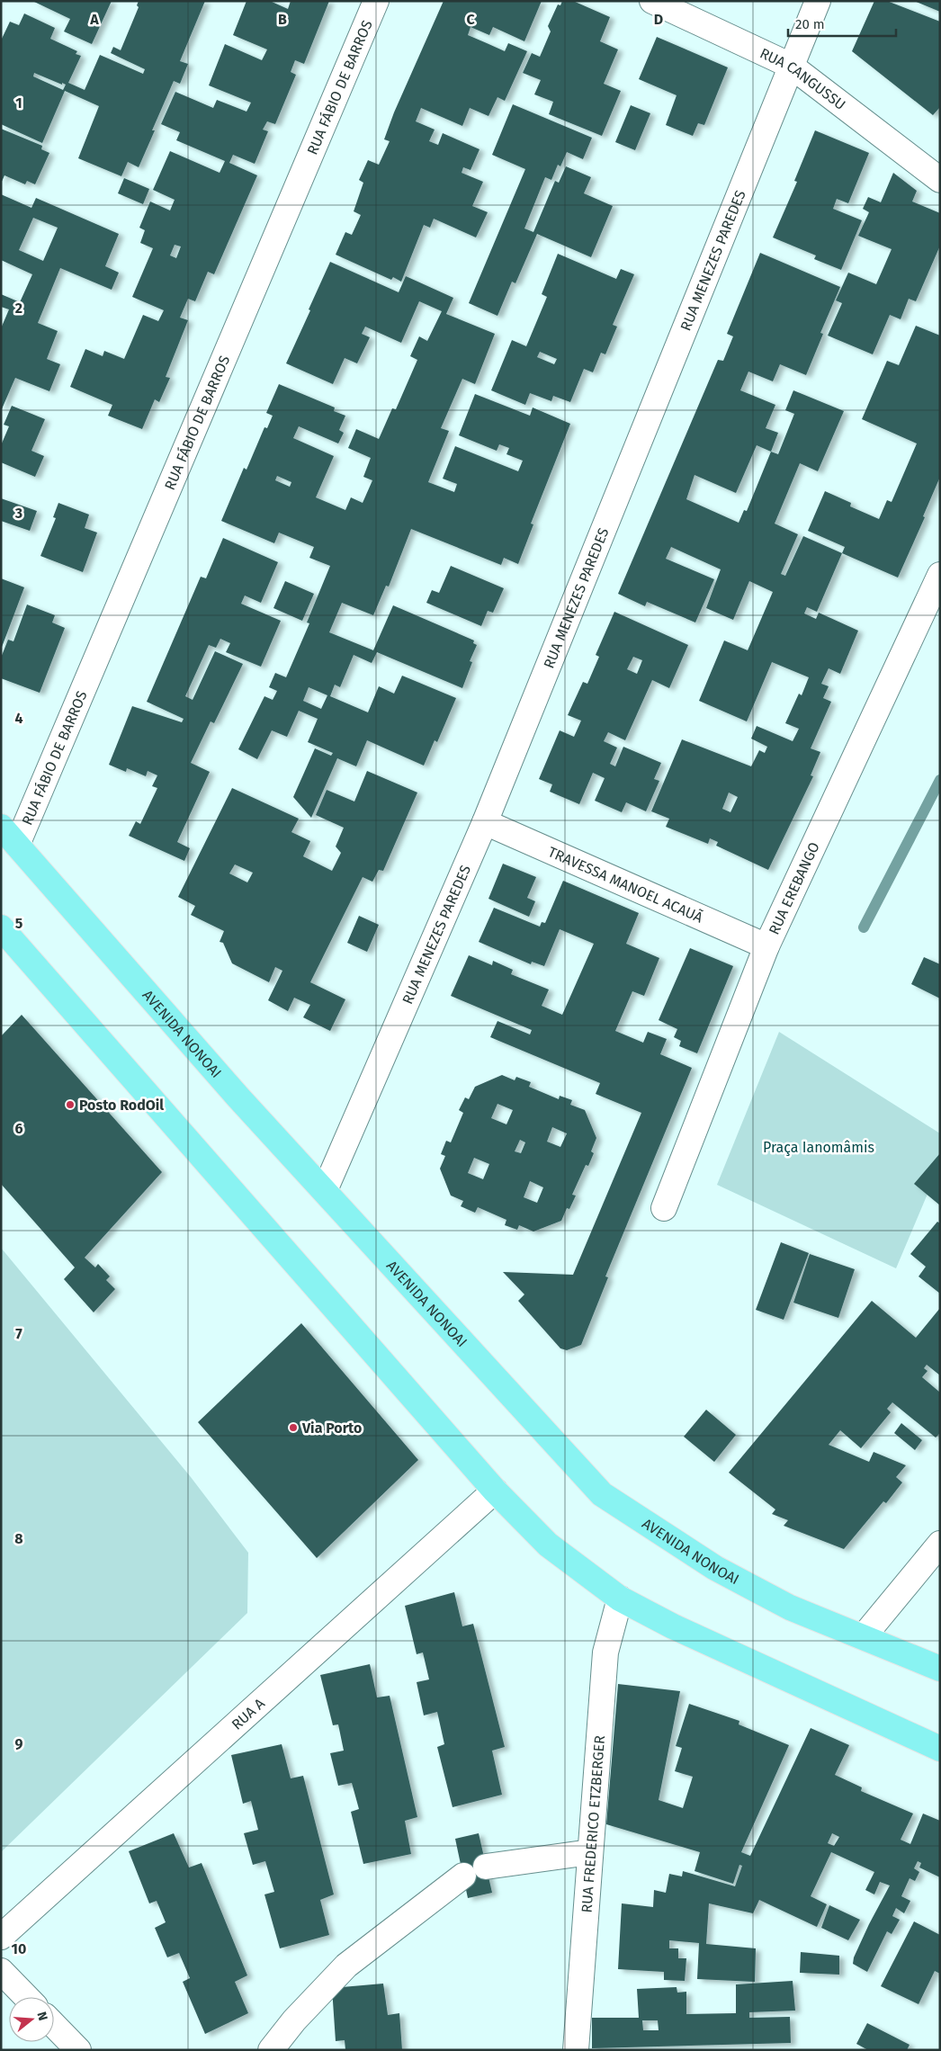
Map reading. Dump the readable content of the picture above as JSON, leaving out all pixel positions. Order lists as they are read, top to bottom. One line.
{"streets":{"main road":["AVENIDA NONOAI"],"street":["RUA CANGUSSU","RUA FÁBIO DE BARROS","RUA MENEZES PAREDES","TRAVESSA MANOEL ACAUÃ","RUA EREBANGO","RUA A","RUA FREDERICO ETZBERGER"]},"crossings":[["RUA CANGUSSU","RUA MENEZES PAREDES"],["RUA FÁBIO DE BARROS","AVENIDA NONOAI"],["RUA MENEZES PAREDES","TRAVESSA MANOEL ACAUÃ"],["RUA MENEZES PAREDES","AVENIDA NONOAI"],["TRAVESSA MANOEL ACAUÃ","RUA EREBANGO"]],"parks":["Praça Ianomâmis"],"places":["Posto RodOil","Via Porto"],"scale_bar":"20 m","north":"right","grid":{"columns":["A","B","C","D"],"rows":["1","2","3","4","5","6","7","8","9","10"]}}
